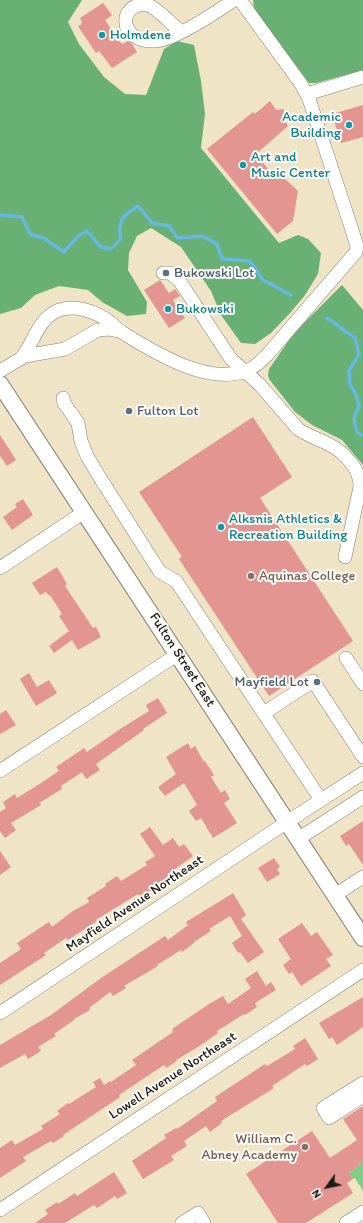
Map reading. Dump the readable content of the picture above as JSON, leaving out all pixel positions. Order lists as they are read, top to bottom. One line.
{"streets":{"main road":["Fulton Street East"],"street":["Mayfield Avenue Northeast","Lowell Avenue Northeast"]},"crossings":[["Fulton Street East","Mayfield Avenue Northeast"]],"places":["Holmdene","Academic Building","Art and Music Center","Bukowski Lot","Bukowski","Fulton Lot","Alksnis Athletics & Recreation Building","Aquinas College","Mayfield Lot","William C. Abney Academy"],"north":"bottom left"}
